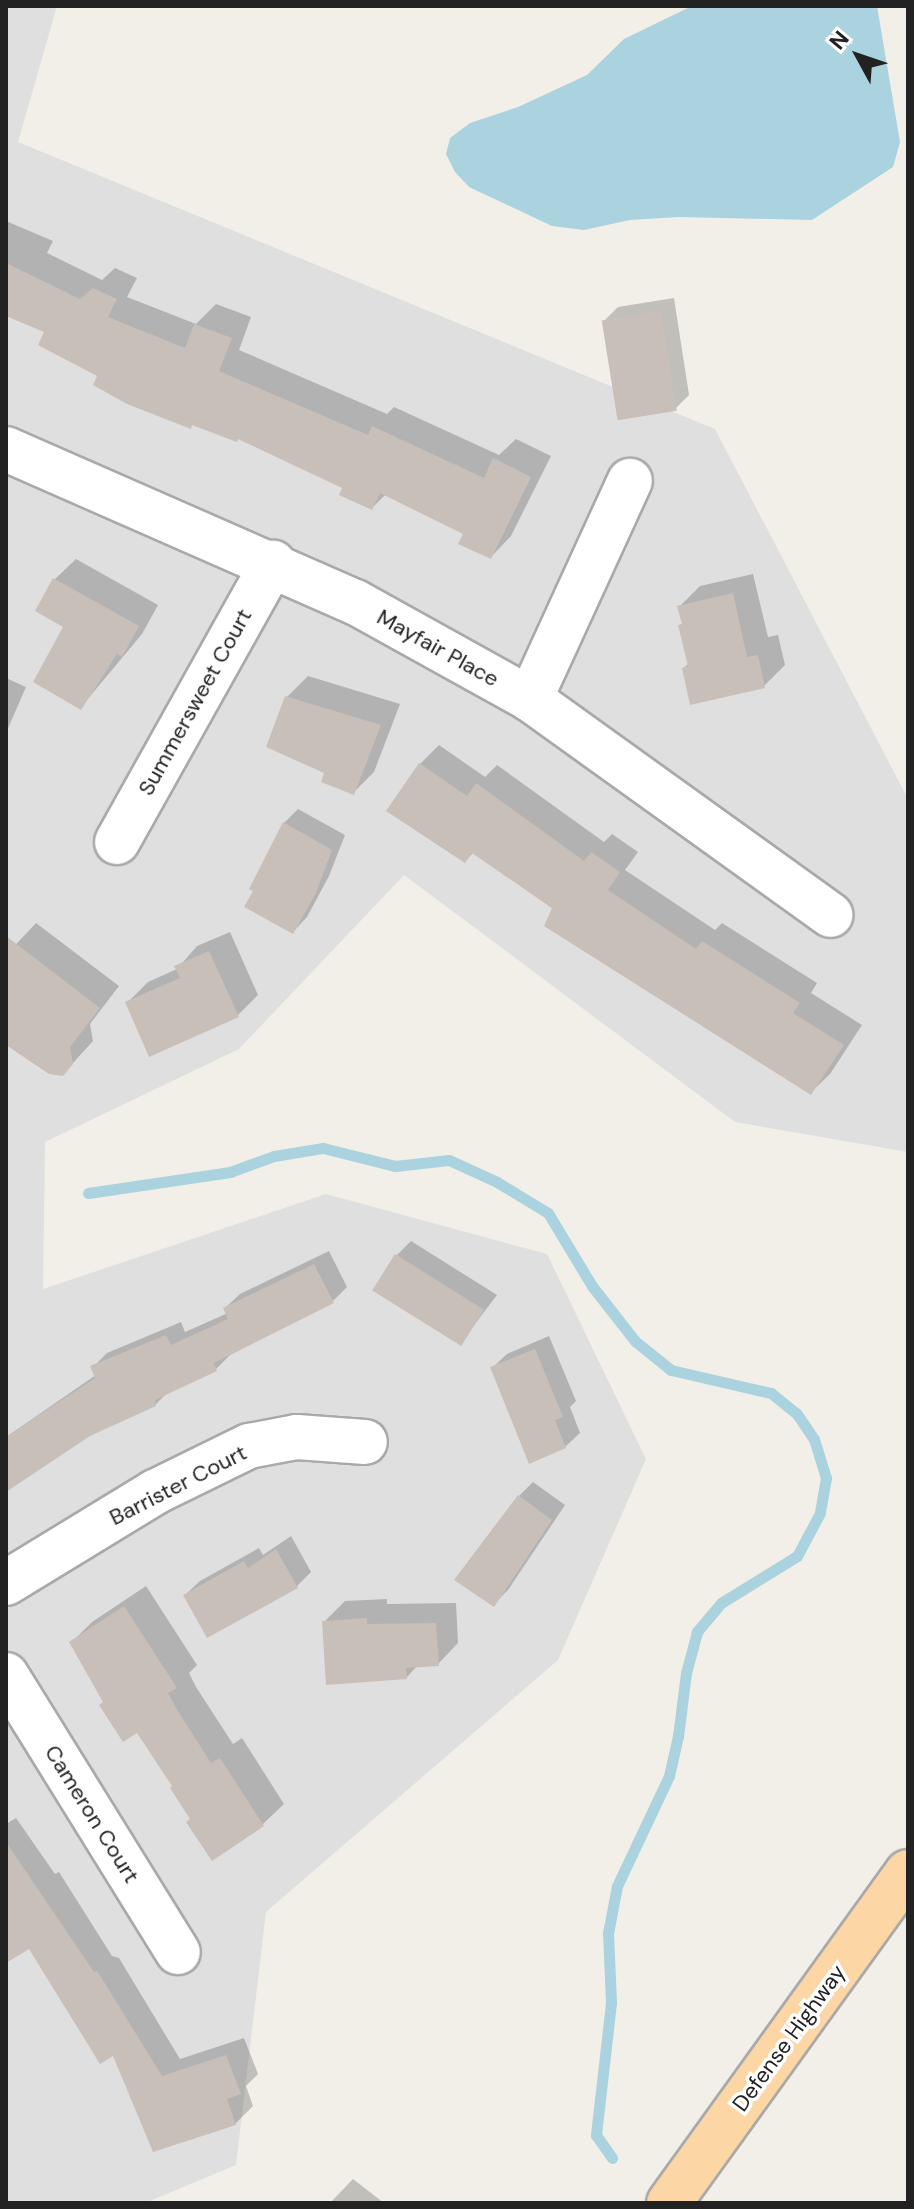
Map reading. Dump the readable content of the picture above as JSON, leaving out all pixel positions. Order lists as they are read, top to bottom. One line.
{"streets":{"main road":["Defense Highway"],"street":["Mayfair Place","Summersweet Court","Barrister Court","Cameron Court"]},"crossings":[["Mayfair Place","Summersweet Court"]],"north":"top left"}
